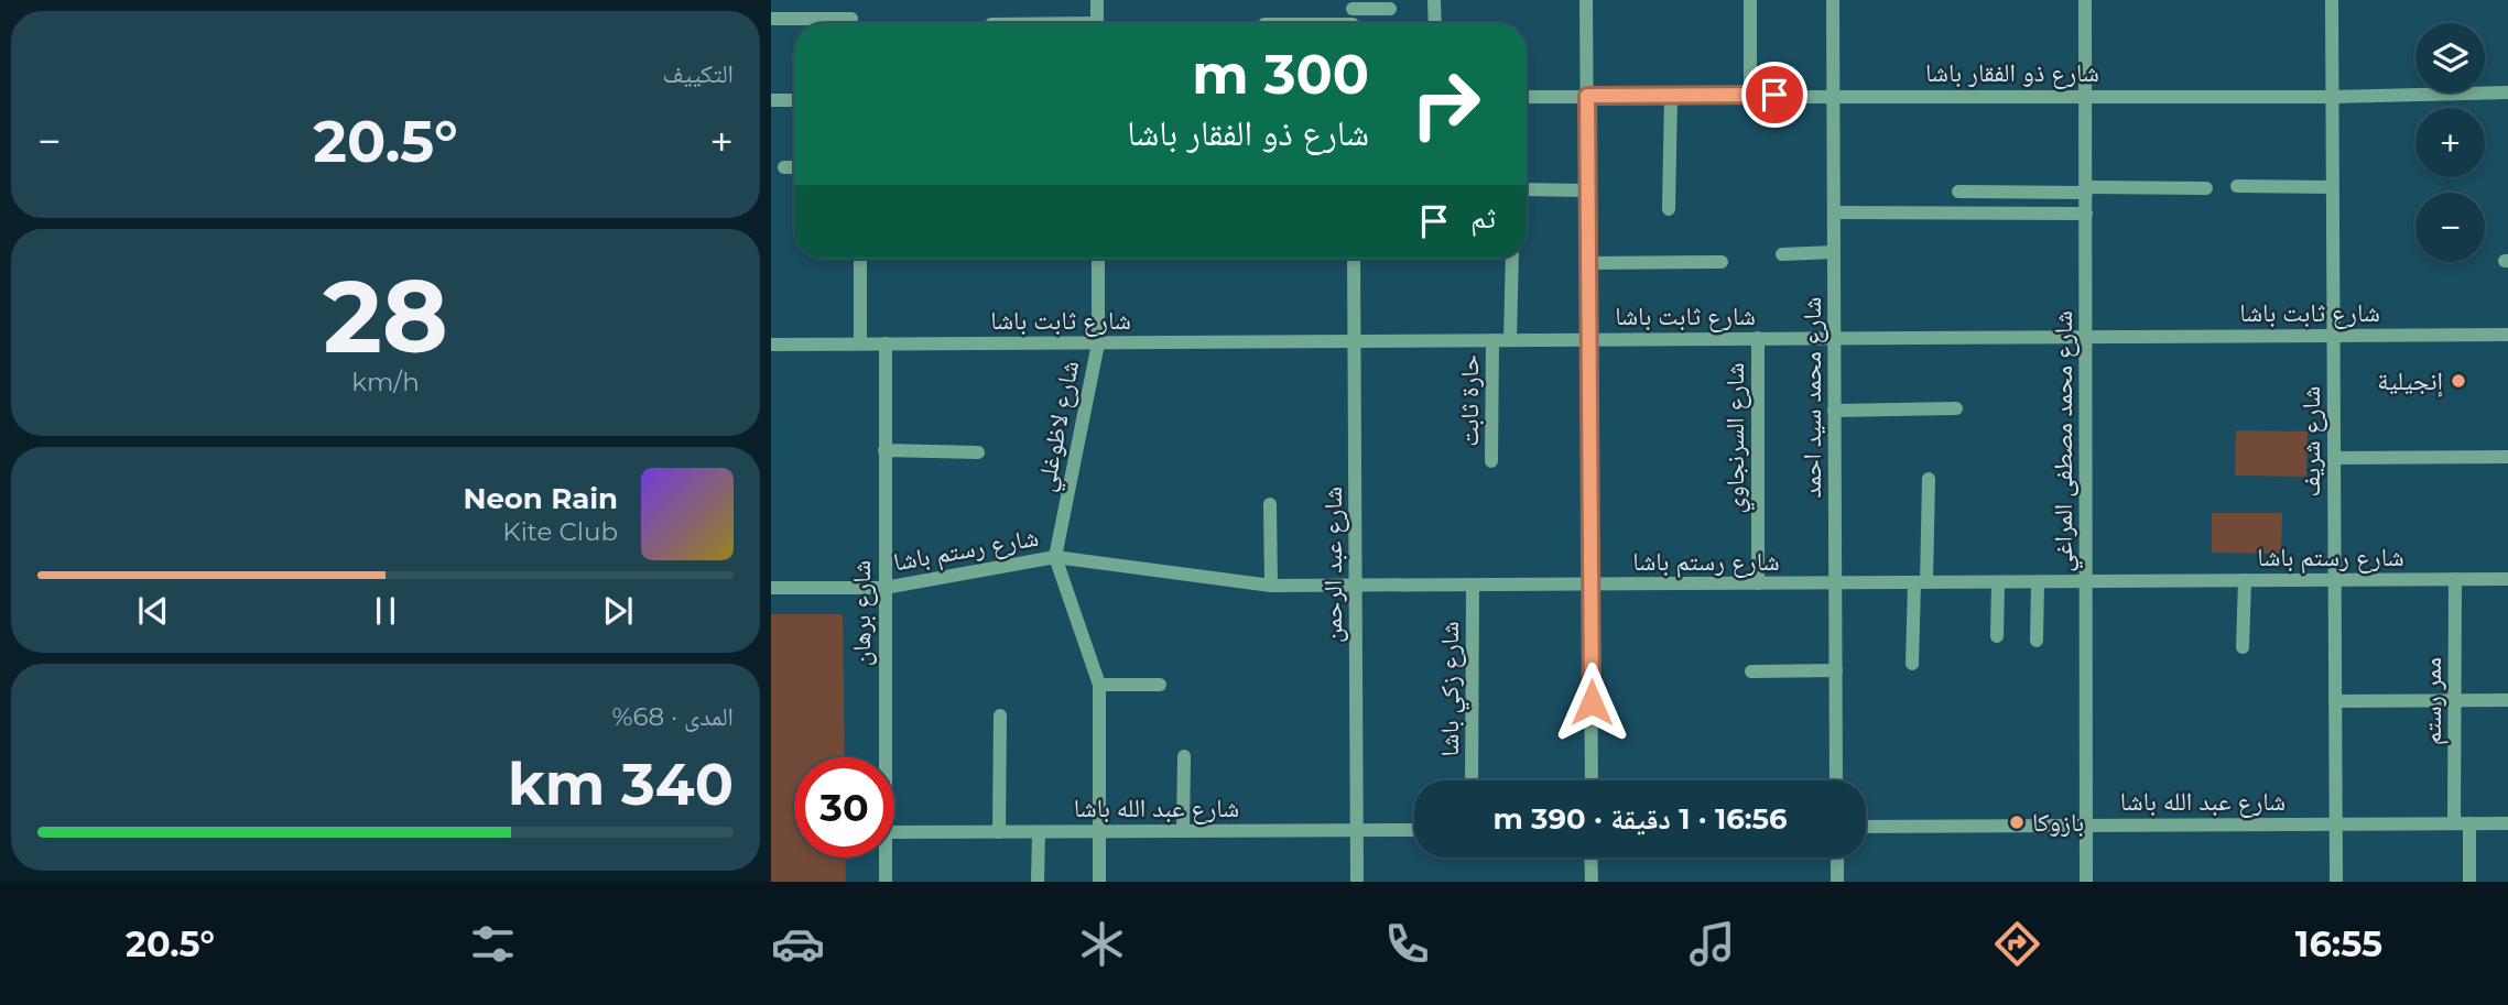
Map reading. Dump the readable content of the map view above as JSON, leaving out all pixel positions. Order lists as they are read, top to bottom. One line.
{"streets":{"street":["شارع ذو الفقار باشا","شارع ثابت باشا","شارع محمد سيد احمد","حارة ثابت","شارع لاظوغلي","شارع السرنجاوي","شارع محمد مصطفى المراغي","شارع شريف","شارع رستم باشا","شارع عبد الرحمن","شارع برهان","شارع زكي باشا","ممر رستم","شارع عبد الله باشا"]},"crossings":[["شارع ذو الفقار باشا","شارع محمد سيد احمد"],["شارع ذو الفقار باشا","شارع محمد مصطفى المراغي"],["شارع ذو الفقار باشا","شارع شريف"],["شارع ثابت باشا","شارع محمد سيد احمد"],["شارع ثابت باشا","حارة ثابت"],["شارع ثابت باشا","شارع لاظوغلي"],["شارع ثابت باشا","شارع السرنجاوي"],["شارع ثابت باشا","شارع محمد مصطفى المراغي"],["شارع ثابت باشا","شارع شريف"],["شارع ثابت باشا","شارع عبد الرحمن"],["شارع ثابت باشا","شارع برهان"],["شارع محمد سيد احمد","شارع رستم باشا"],["شارع لاظوغلي","شارع رستم باشا"],["شارع السرنجاوي","شارع رستم باشا"],["شارع محمد مصطفى المراغي","شارع رستم باشا"],["شارع محمد مصطفى المراغي","شارع عبد الله باشا"],["شارع شريف","شارع رستم باشا"],["شارع شريف","شارع عبد الله باشا"],["شارع رستم باشا","شارع عبد الرحمن"],["شارع رستم باشا","شارع برهان"],["شارع رستم باشا","شارع زكي باشا"],["شارع رستم باشا","ممر رستم"],["شارع عبد الرحمن","شارع عبد الله باشا"],["ممر رستم","شارع عبد الله باشا"]],"places":["إنجيلية","بازوكا"],"page":{"tile":["التكييف",["28","km/h"],["المدى · 68%","340 km"]],"map_buttons":["+","−"],"turn":["300 m","شارع ذو الفقار باشا"],"heat":["−","20.5°","+"],"then":"ثم","song":["Neon Rain","Kite Club"],"limit":"30","trip":"16:56 · 1 دقيقة · 390 m","tabs":["16:55","20.5°"]}}
